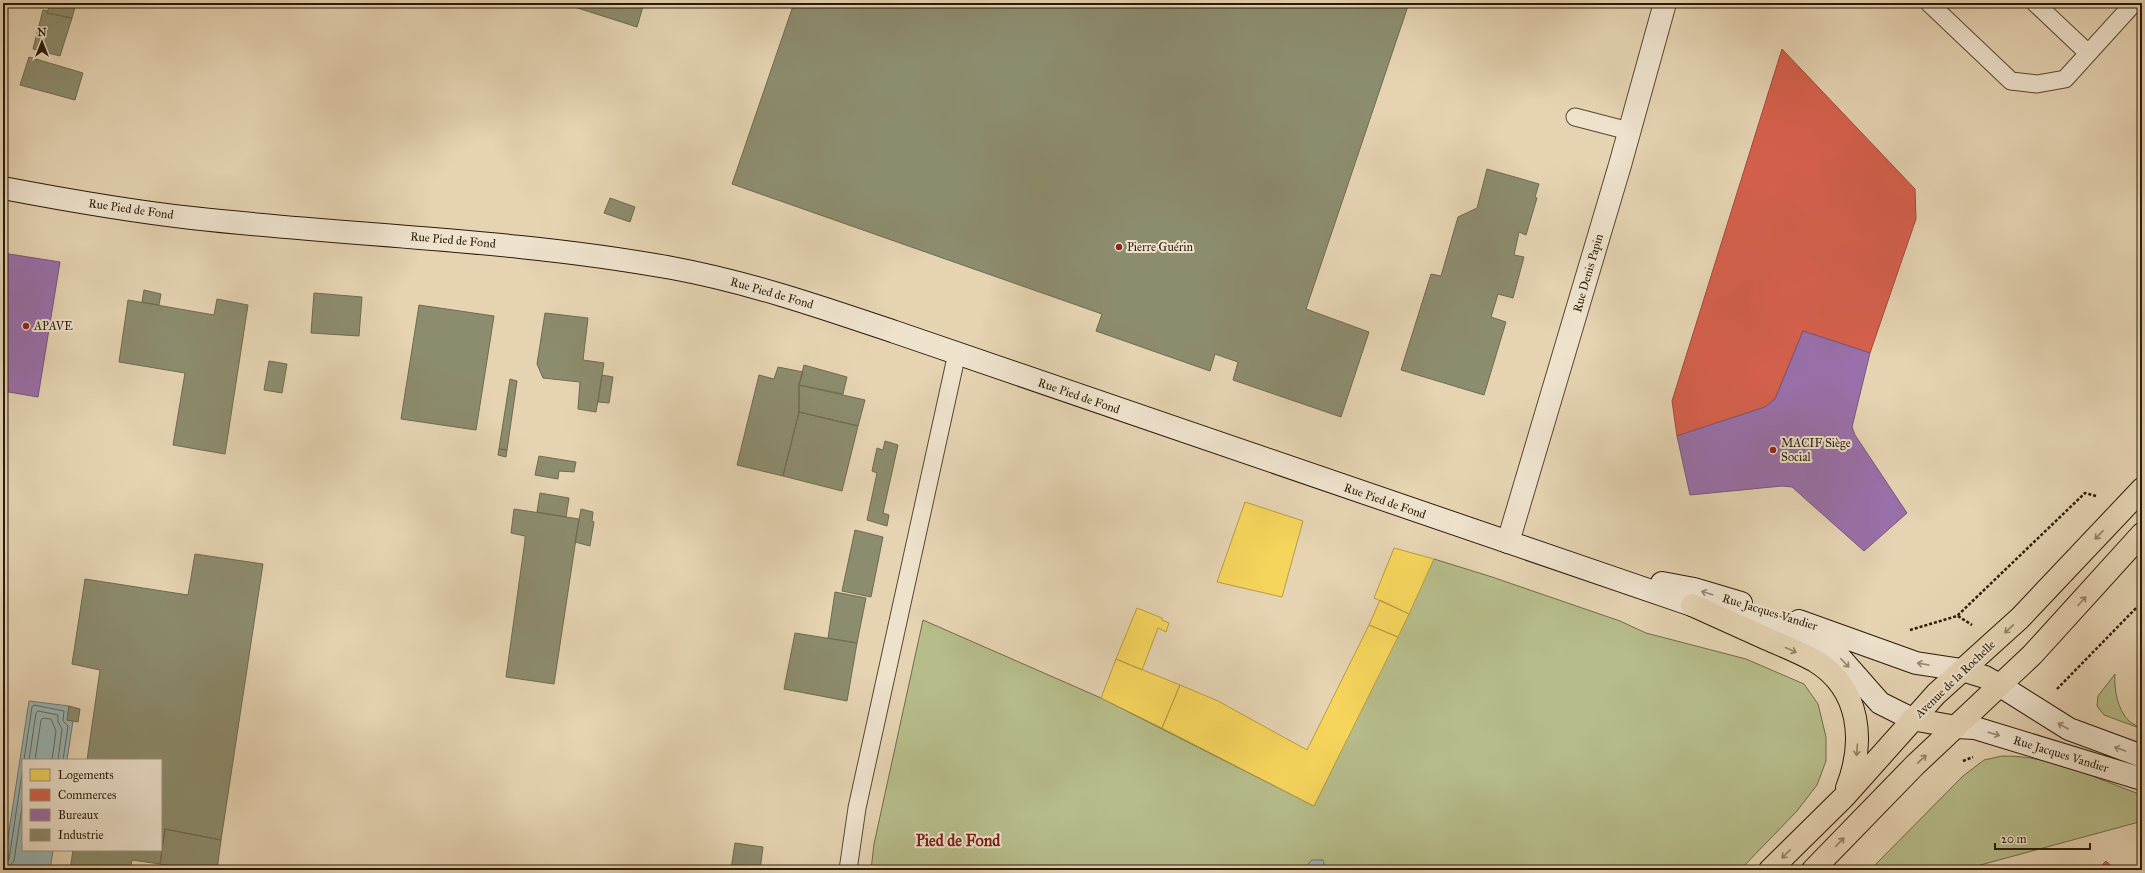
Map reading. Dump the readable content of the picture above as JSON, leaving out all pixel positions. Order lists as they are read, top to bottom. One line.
{"streets":{"main road":["Rue Pied de Fond","Rue Denis Papin","Rue Jacques Vandier","Avenue de la Rochelle"]},"crossings":[["Rue Pied de Fond","Rue Denis Papin"],["Rue Pied de Fond","Rue Jacques Vandier"],["Rue Denis Papin","Rue Jacques Vandier"],["Rue Jacques Vandier","Avenue de la Rochelle"]],"districts":["Pied de Fond"],"places":["Pierre Guérin","APAVE","MACIF Siège Social"],"legend":["Logements","Commerces","Bureaux","Industrie"],"scale_bar":"20 m","north":"top"}
